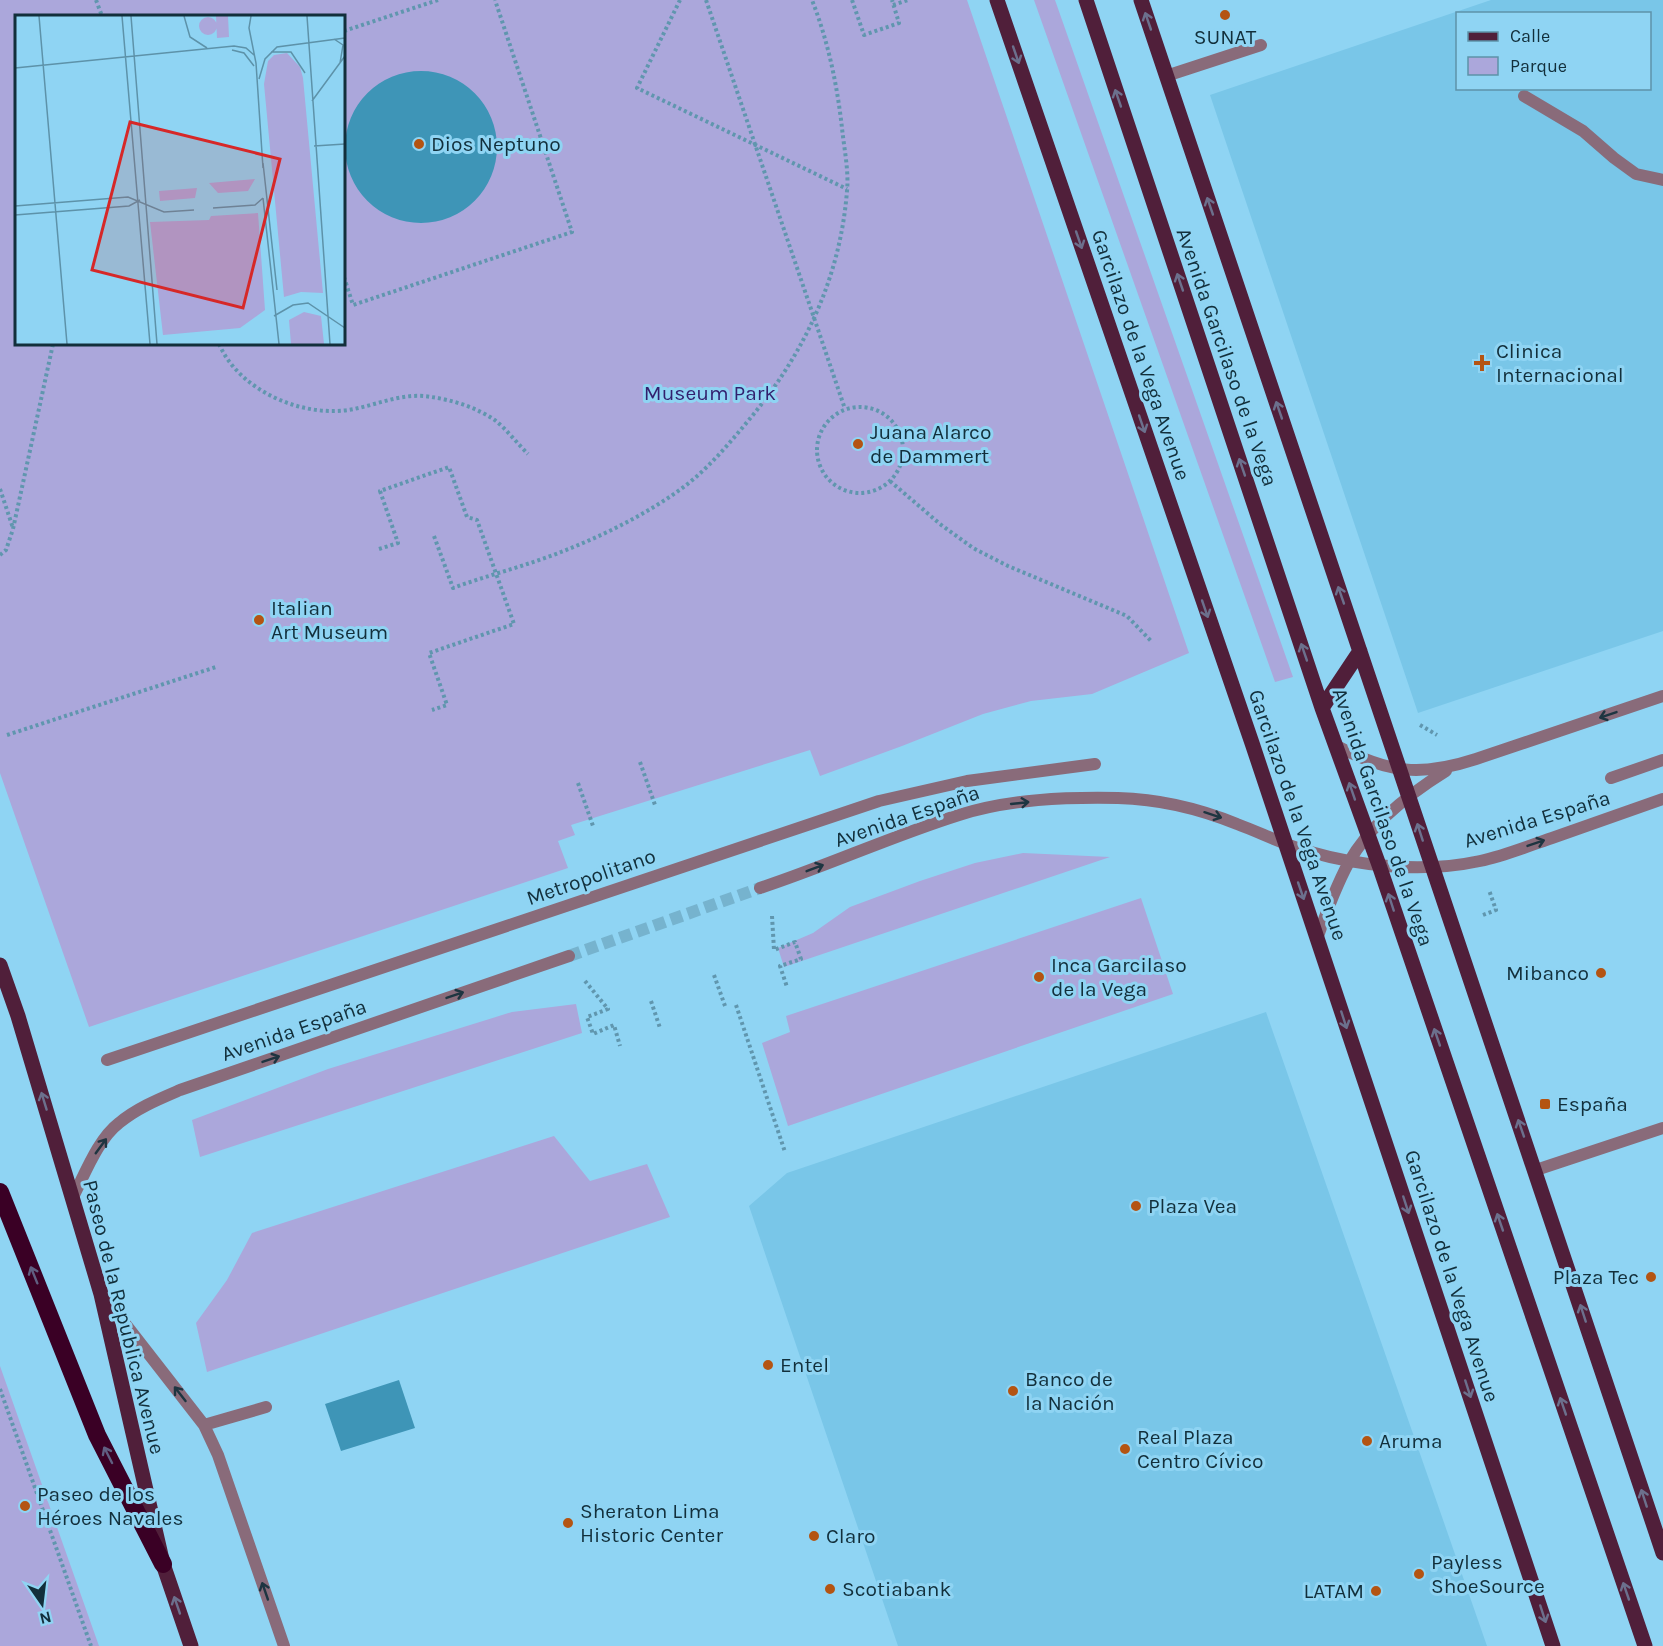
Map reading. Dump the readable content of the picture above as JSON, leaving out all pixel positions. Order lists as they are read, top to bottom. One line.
{"streets":{"main road":["Garcilazo de la Vega Avenue","Avenida Garcilaso de la Vega","Paseo de la Republica Avenue"],"street":["Avenida España","Metropolitano"]},"crossings":[["Garcilazo de la Vega Avenue","Avenida España"],["Avenida Garcilaso de la Vega","Avenida España"],["Avenida España","Paseo de la Republica Avenue"]],"one_way":["Avenida España","Paseo de la Republica Avenue"],"parks":["Museum Park"],"places":{"other":["SUNAT","Dios Neptuno","Juana Alarco de Dammert","Italian Art Museum","Mibanco","Inca Garcilaso de la Vega","Plaza Vea","Plaza Tec","Entel","Banco de la Nación","Aruma","Real Plaza Centro Cívico","Paseo de los Héroes Navales","Sheraton Lima Historic Center","Claro","Payless ShoeSource","Scotiabank","LATAM"],"health":["Clinica Internacional"],"transit":["España"]},"legend":["Calle","Parque"],"north":"bottom"}
